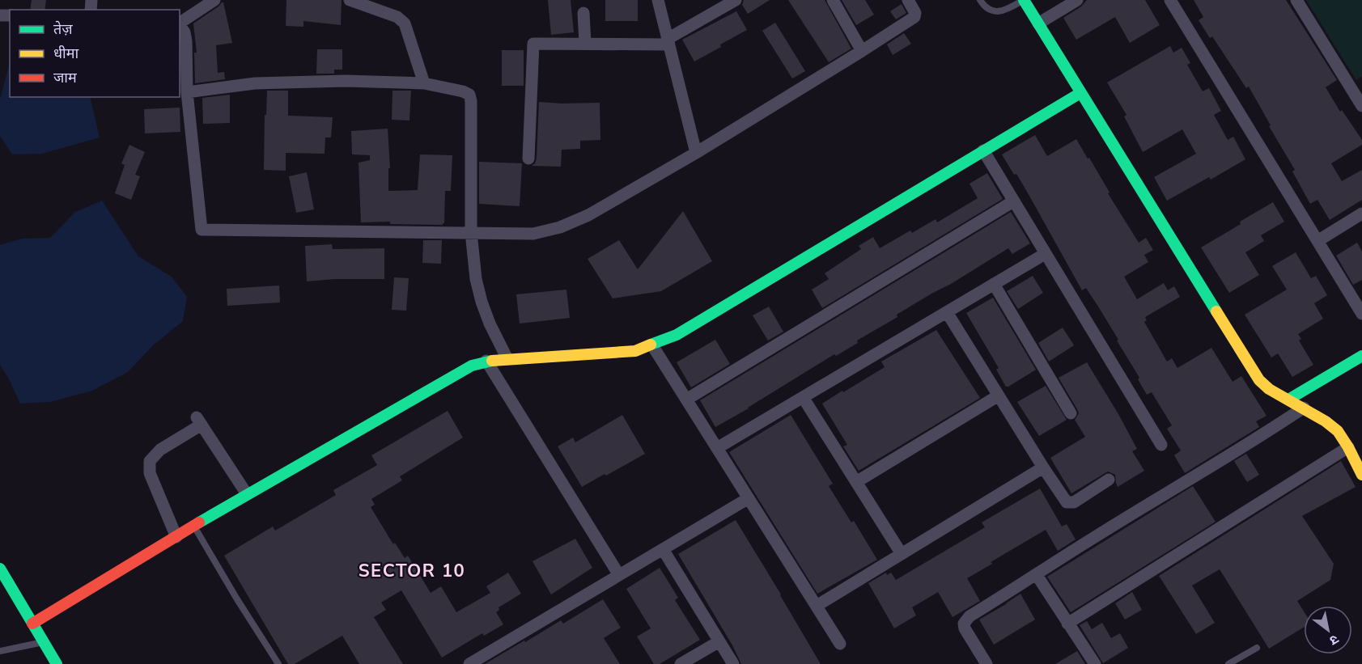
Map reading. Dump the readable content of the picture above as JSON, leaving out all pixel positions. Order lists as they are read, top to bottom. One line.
{"districts":["SECTOR 10"],"legend":["तेज़","धीमा","जाम"],"north":"bottom right"}
